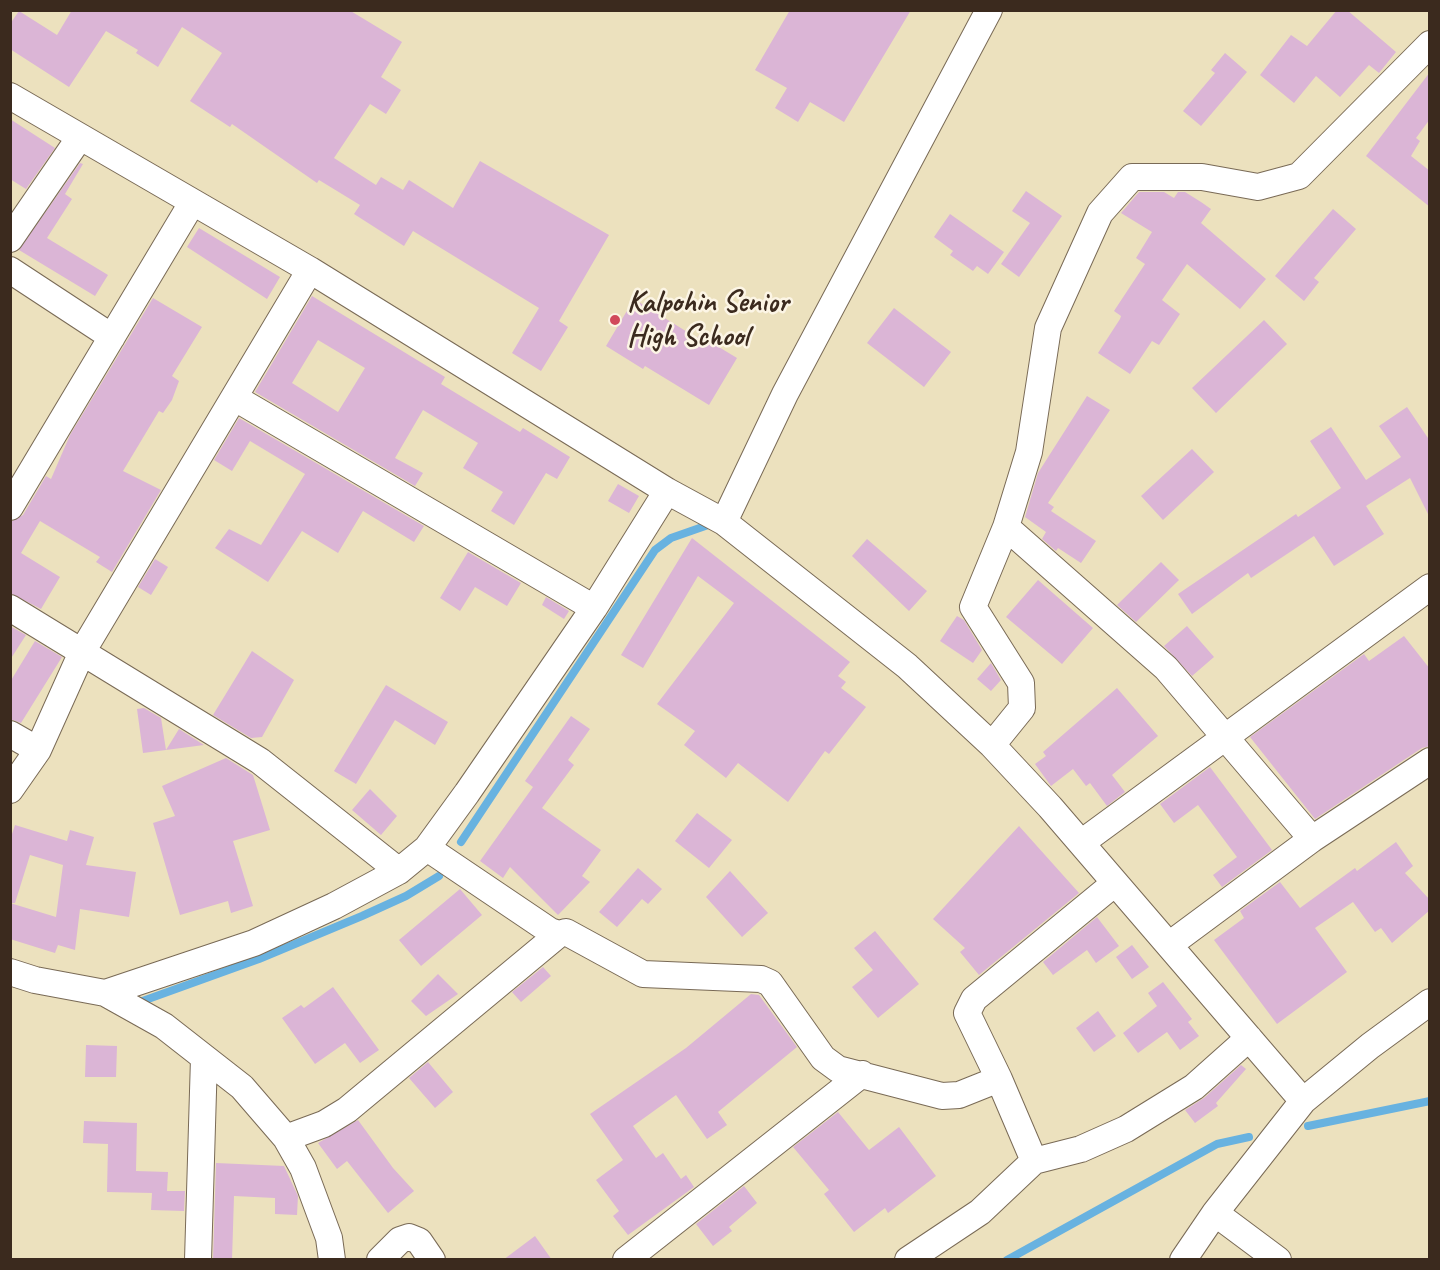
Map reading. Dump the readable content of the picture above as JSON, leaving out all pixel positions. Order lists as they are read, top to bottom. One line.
{"places":["Kalpohin Senior High School"]}
